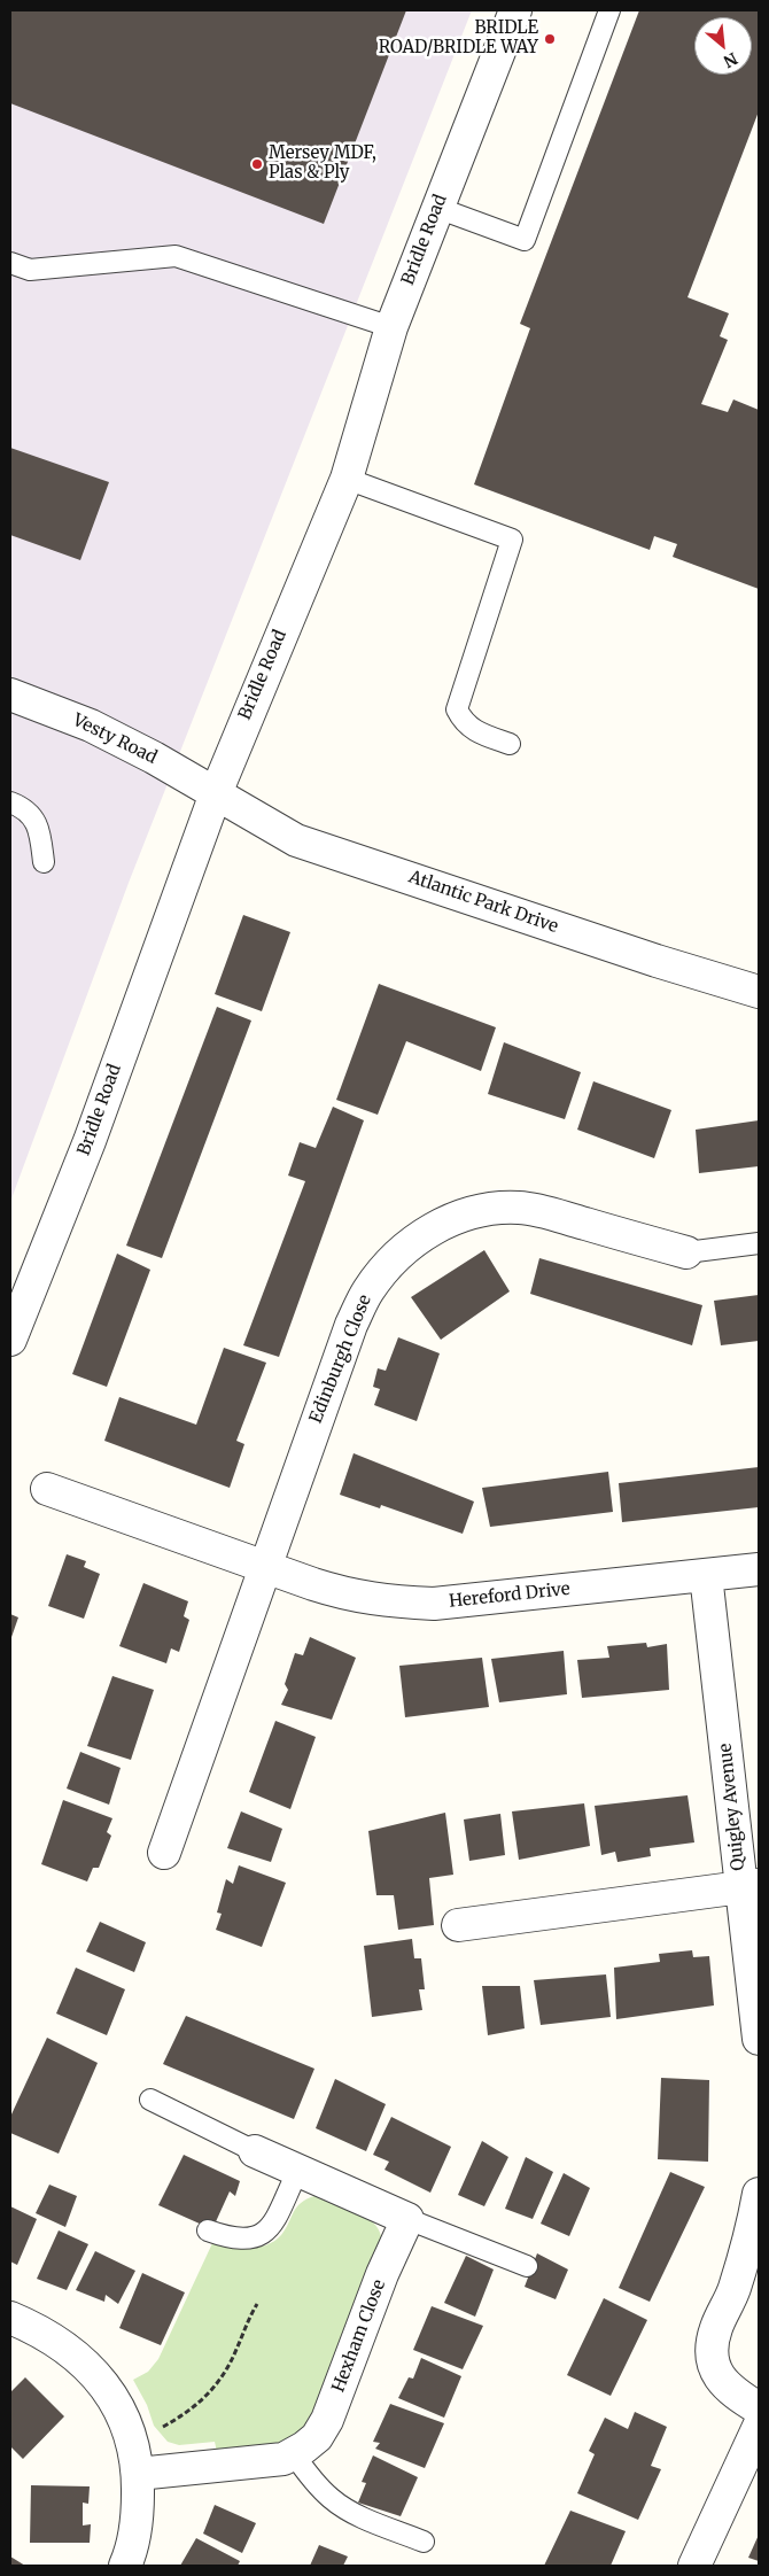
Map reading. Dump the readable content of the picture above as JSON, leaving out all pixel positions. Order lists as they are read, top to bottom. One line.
{"streets":{"street":["Bridle Road","Vesty Road","Atlantic Park Drive","Edinburgh Close","Hereford Drive","Quigley Avenue","Hexham Close"]},"crossings":[["Bridle Road","Vesty Road"],["Bridle Road","Atlantic Park Drive"],["Vesty Road","Atlantic Park Drive"],["Edinburgh Close","Hereford Drive"],["Hereford Drive","Quigley Avenue"]],"places":["BRIDLE ROAD/BRIDLE WAY","Mersey MDF, Plas & Ply"],"north":"bottom right"}
